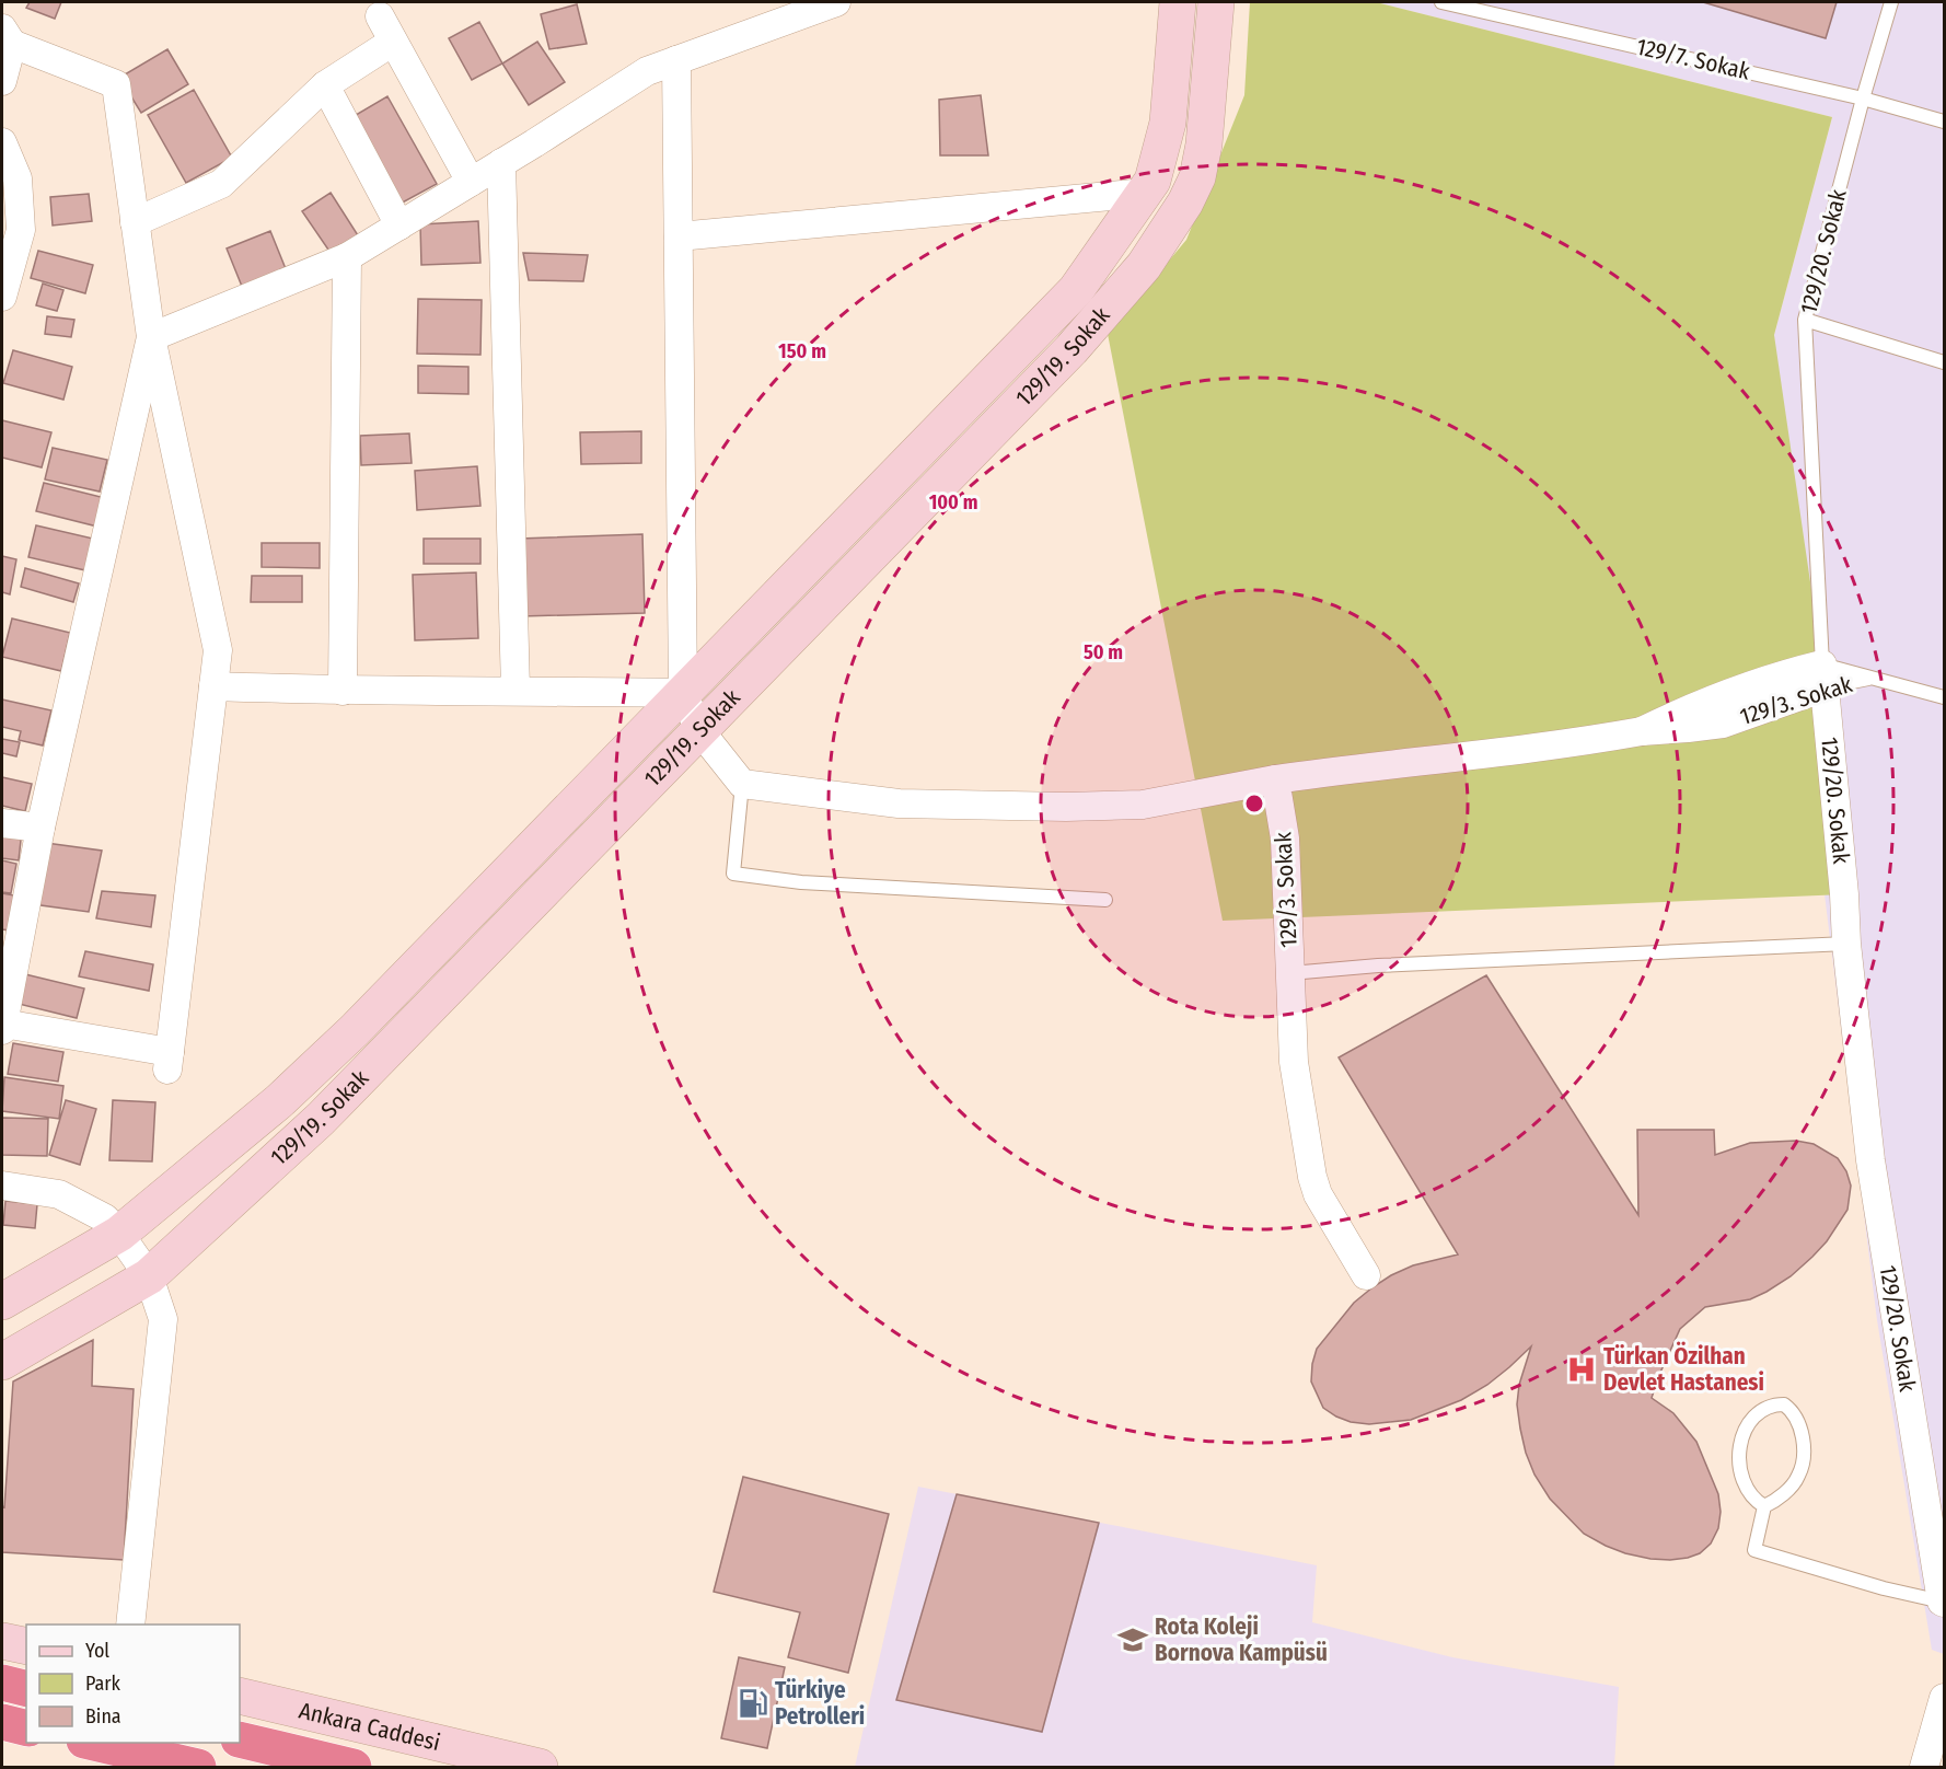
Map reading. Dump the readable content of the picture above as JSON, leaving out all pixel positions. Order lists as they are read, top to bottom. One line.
{"streets":{"highway":["Ankara Caddesi"],"main road":["129/19. Sokak"],"street":["129/20. Sokak","129/3. Sokak"],"lane":["129/7. Sokak"]},"crossings":[["129/7. Sokak","129/20. Sokak"],["129/20. Sokak","129/3. Sokak"]],"places":{"hospital":["Türkan Özilhan Devlet Hastanesi"],"school or university":["Rota Koleji Bornova Kampüsü"],"fuel station":["Türkiye Petrolleri"]},"legend":["Yol","Park","Bina"],"rings":["150 m","100 m","50 m"]}
